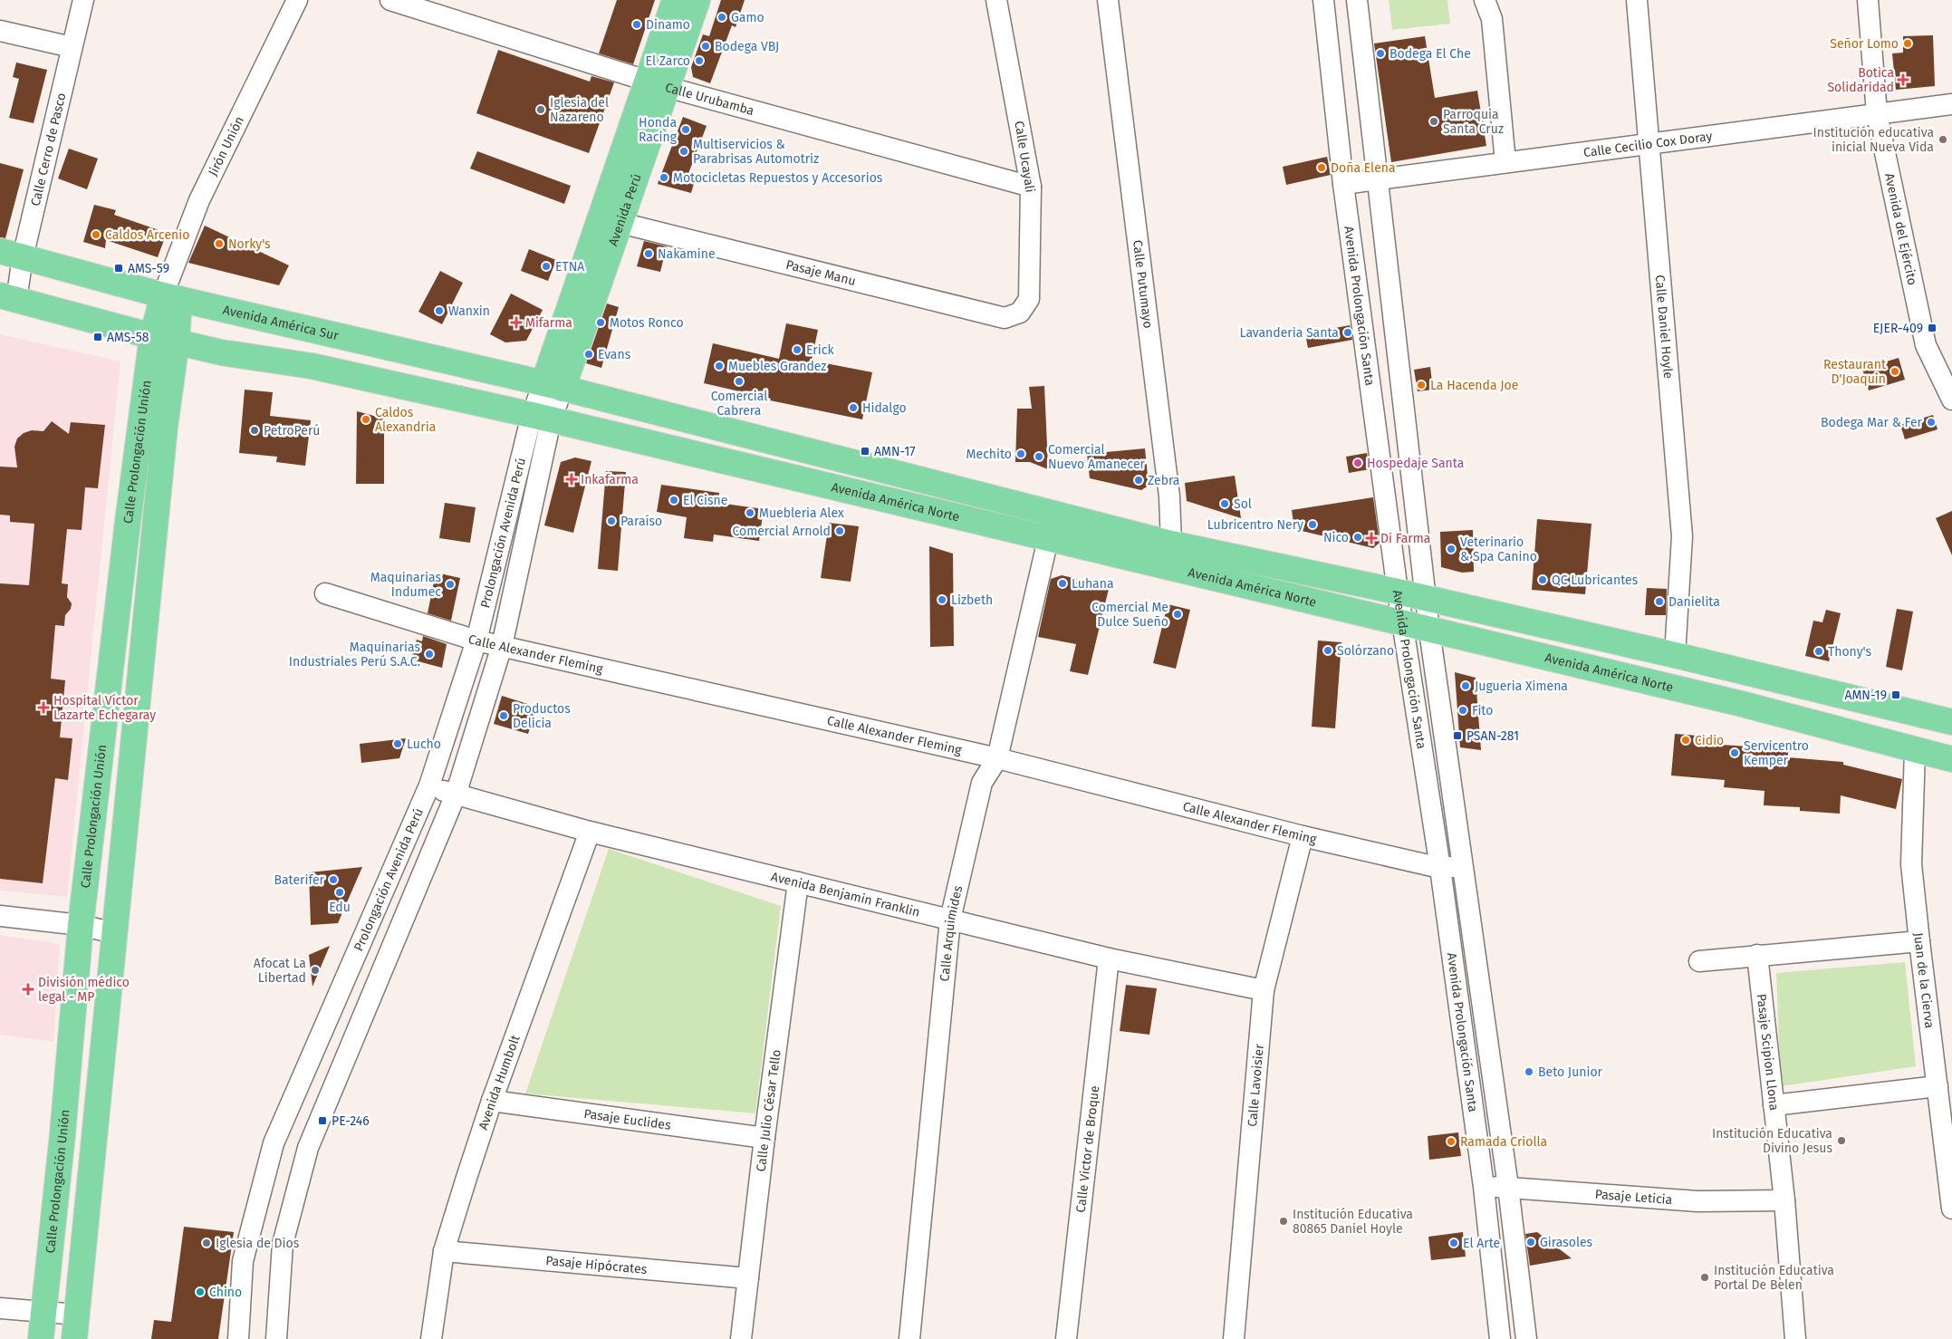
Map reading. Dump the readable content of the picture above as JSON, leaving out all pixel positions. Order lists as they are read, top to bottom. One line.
{"streets":{"main road":["Avenida Perú","Avenida América Sur","Calle Prolongación Unión","Avenida América Norte"],"street":["Calle Urubamba","Calle Cecilio Cox Doray","Jirón Unión","Calle Cerro de Pasco","Calle Ucayali","Avenida del Ejército","Pasaje Manu","Calle Putumayo","Avenida Prolongación Santa","Calle Daniel Hoyle","Prolongación Avenida Perú","Calle Alexander Fleming","Avenida Benjamin Franklin","Calle Arquimides","Juan de la Cierva","Pasaje Scipion Llona","Avenida Humbolt","Calle Lavoisier","Calle Julio César Tello","Pasaje Euclides","Calle Victor de Broque","Pasaje Leticia","Pasaje Hipócrates"]},"crossings":[["Calle Urubamba","Calle Ucayali"],["Calle Urubamba","Avenida Perú"],["Calle Cecilio Cox Doray","Avenida del Ejército"],["Calle Cecilio Cox Doray","Avenida Prolongación Santa"],["Calle Cecilio Cox Doray","Calle Daniel Hoyle"],["Jirón Unión","Avenida América Sur"],["Jirón Unión","Calle Prolongación Unión"],["Calle Cerro de Pasco","Avenida América Sur"],["Calle Ucayali","Pasaje Manu"],["Avenida Perú","Pasaje Manu"],["Avenida Perú","Avenida América Sur"],["Avenida Perú","Avenida América Norte"],["Avenida Perú","Prolongación Avenida Perú"],["Calle Putumayo","Avenida América Norte"],["Avenida Prolongación Santa","Avenida América Norte"],["Avenida Prolongación Santa","Calle Alexander Fleming"],["Avenida Prolongación Santa","Pasaje Leticia"],["Avenida América Sur","Calle Prolongación Unión"],["Avenida América Sur","Avenida América Norte"],["Calle Daniel Hoyle","Avenida América Norte"],["Avenida América Norte","Prolongación Avenida Perú"],["Avenida América Norte","Calle Arquimides"],["Avenida América Norte","Juan de la Cierva"],["Prolongación Avenida Perú","Calle Alexander Fleming"],["Prolongación Avenida Perú","Avenida Benjamin Franklin"],["Calle Alexander Fleming","Calle Arquimides"],["Calle Alexander Fleming","Calle Lavoisier"],["Avenida Benjamin Franklin","Calle Arquimides"],["Avenida Benjamin Franklin","Avenida Humbolt"],["Avenida Benjamin Franklin","Calle Lavoisier"],["Avenida Benjamin Franklin","Calle Julio César Tello"],["Avenida Benjamin Franklin","Calle Victor de Broque"],["Pasaje Scipion Llona","Pasaje Leticia"],["Avenida Humbolt","Pasaje Euclides"],["Avenida Humbolt","Pasaje Hipócrates"],["Calle Julio César Tello","Pasaje Euclides"],["Calle Julio César Tello","Pasaje Hipócrates"]],"places":{"other":["Gamo","Dinamo","Señor Lomo","Bodega VBJ","Bodega El Che","El Zarco","Iglesia del Nazareno","Parroquia Santa Cruz","Honda Racing","Institución educativa inicial Nueva Vida","Multiservicios & Parabrisas Automotriz","Doña Elena","Motocicletas Repuestos y Accesorios","Caldos Arcenio","Norky's","Nakamine","ETNA","Wanxin","Motos Ronco","Lavanderia Santa","Erick","Evans","Muebles Grandez","Restaurant D'Joaquin","Comercial Cabrera","La Hacenda Joe","Hidalgo","Caldos Alexandria","Bodega Mar & Fer","PetroPerú","Mechito","Comercial Nuevo Amanecer","Hospedaje Santa","Zebra","El Cisne","Sol","Muebleria Alex","Paraíso","Lubricentro Nery","Comercial Arnold","Nico","Veterinario & Spa Canino","QC Lubricantes","Luhana","Maquinarias Indumec","Lizbeth","Danielita","Comercial Me Dulce Sueño","Solórzano","Thony's","Maquinarias Industriales Perú S.A.C.","Jugueria Ximena","Fito","Productos Delicia","Cidio","Lucho","Servicentro Kemper","Baterifer","Edu","Afocat La Libertad","Beto Junior","Institución Educativa Divino Jesus","Ramada Criolla","Institución Educativa 80865 Daniel Hoyle","Girasoles","Iglesia de Dios","El Arte","Institución Educativa Portal De Belen","Chino"],"health":["Botica Solidaridad","Mifarma","Inkafarma","Di Farma","Hospital Víctor Lazarte Echegaray","División médico legal - MP"],"transit":["AMS-59","EJER-409","AMS-58","AMN-17","AMN-19","PSAN-281","PE-246"]}}
